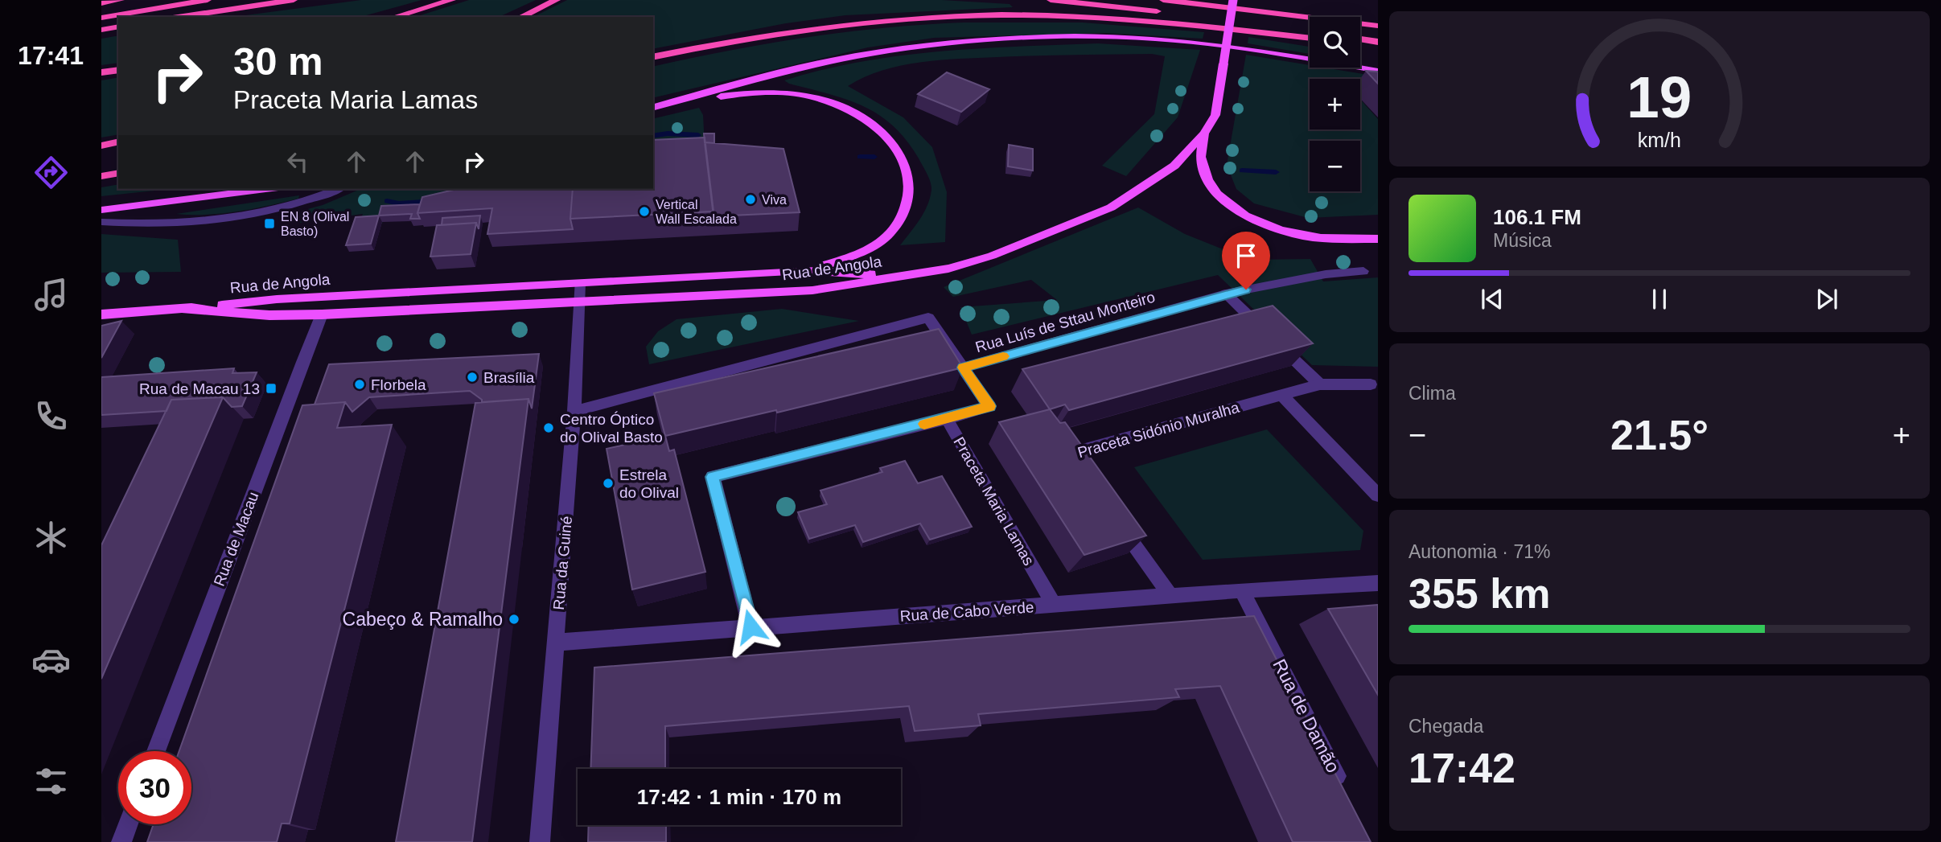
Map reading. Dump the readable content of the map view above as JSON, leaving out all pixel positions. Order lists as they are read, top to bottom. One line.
{"streets":{"main road":["Rua de Angola"],"street":["Rua Luís de Sttau Monteiro","Praceta Sidónio Muralha","Praceta Maria Lamas","Rua de Macau","Rua da Guiné","Rua de Cabo Verde","Rua de Damão"]},"crossings":[["Rua de Angola","Rua de Macau"],["Rua de Angola","Rua da Guiné"],["Rua Luís de Sttau Monteiro","Rua da Guiné"],["Praceta Maria Lamas","Rua de Cabo Verde"],["Rua da Guiné","Rua de Cabo Verde"],["Rua de Cabo Verde","Rua de Damão"]],"places":{"other":["Viva","Vertical Wall Escalada","Brasília","Florbela","Centro Óptico do Olival Basto","Estrela do Olival","Cabeço & Ramalho"],"transit":["EN 8 (Olival Basto)","Rua de Macau 13"]},"page":{"tabs":"17:41","map_buttons":["+","−"],"turn":["30 m","Praceta Maria Lamas"],"song":["106.1 FM","Música"],"tile":["Clima",["Autonomia · 71%","355 km"],["Chegada","17:42"]],"heat":["−","21.5°","+"],"limit":"30","trip":"17:42 · 1 min · 170 m","gauge":["19","km/h"]}}
